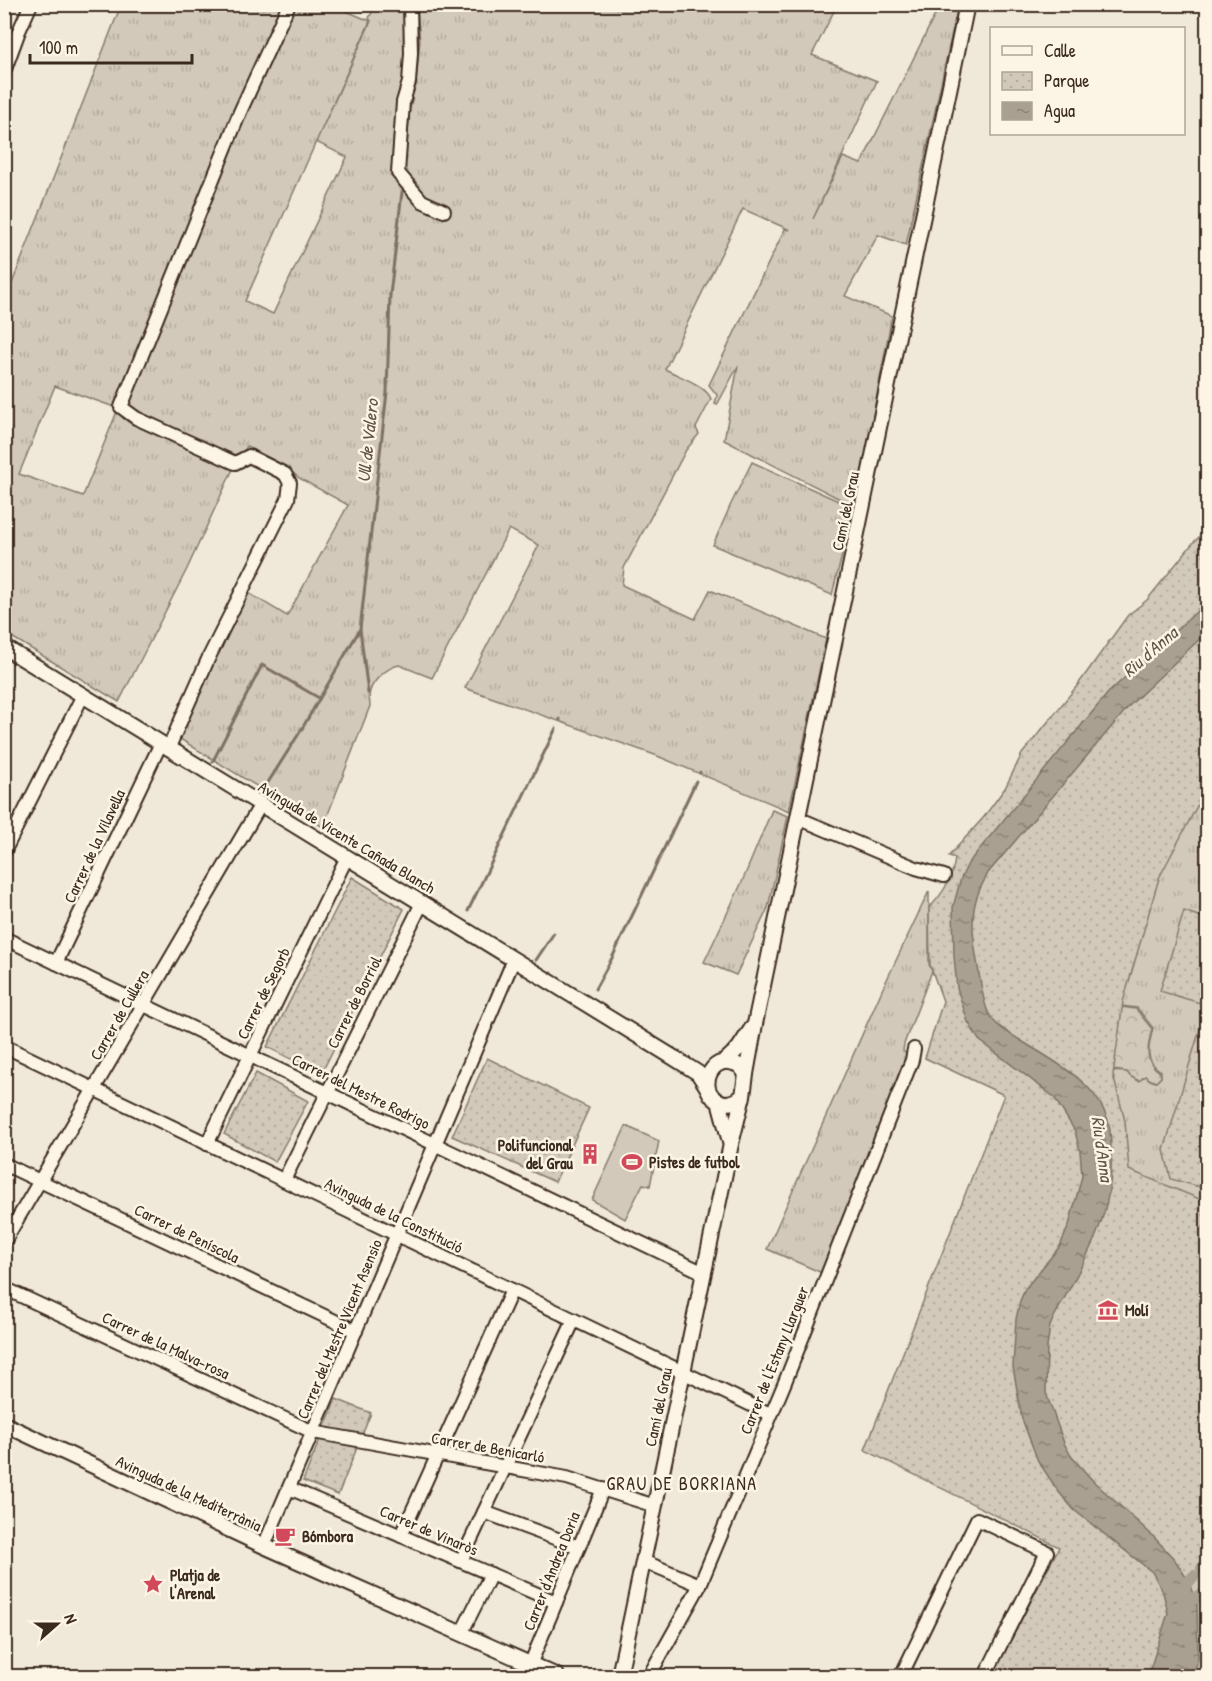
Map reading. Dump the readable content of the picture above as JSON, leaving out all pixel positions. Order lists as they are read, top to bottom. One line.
{"streets":{"street":["Camí del Grau","Avinguda de Vicente Cañada Blanch","Carrer de la Vilavella","Carrer de Segorb","Carrer de Borriol","Carrer de Cullera","Carrer del Mestre Rodrigo","Avinguda de la Constitució","Carrer de Peníscola","Carrer del Mestre Vicent Asensio","Carrer de la Malva-rosa","Carrer de l'Estany Llarguer","Carrer de Benicarló","Avinguda de la Mediterrània","Carrer de Vinaròs","Carrer d'Andrea Doria"]},"crossings":[["Camí del Grau","Avinguda de Vicente Cañada Blanch"],["Camí del Grau","Carrer del Mestre Rodrigo"],["Camí del Grau","Avinguda de la Constitució"],["Camí del Grau","Carrer de Benicarló"],["Avinguda de Vicente Cañada Blanch","Carrer de la Vilavella"],["Avinguda de Vicente Cañada Blanch","Carrer de Segorb"],["Avinguda de Vicente Cañada Blanch","Carrer de Borriol"],["Avinguda de Vicente Cañada Blanch","Carrer de Cullera"],["Avinguda de Vicente Cañada Blanch","Carrer del Mestre Vicent Asensio"],["Carrer de la Vilavella","Carrer del Mestre Rodrigo"],["Carrer de Segorb","Carrer del Mestre Rodrigo"],["Carrer de Segorb","Avinguda de la Constitució"],["Carrer de Borriol","Carrer del Mestre Rodrigo"],["Carrer de Borriol","Avinguda de la Constitució"],["Carrer de Cullera","Carrer del Mestre Rodrigo"],["Carrer de Cullera","Avinguda de la Constitució"],["Carrer de Cullera","Carrer de Peníscola"],["Carrer del Mestre Rodrigo","Carrer del Mestre Vicent Asensio"],["Avinguda de la Constitució","Carrer del Mestre Vicent Asensio"],["Avinguda de la Constitució","Carrer de l'Estany Llarguer"],["Carrer de Peníscola","Carrer del Mestre Vicent Asensio"],["Carrer del Mestre Vicent Asensio","Carrer de la Malva-rosa"],["Carrer del Mestre Vicent Asensio","Carrer de Benicarló"],["Carrer del Mestre Vicent Asensio","Avinguda de la Mediterrània"],["Carrer del Mestre Vicent Asensio","Carrer de Vinaròs"],["Carrer de la Malva-rosa","Carrer de Benicarló"],["Carrer de Benicarló","Carrer d'Andrea Doria"],["Avinguda de la Mediterrània","Carrer d'Andrea Doria"],["Carrer de Vinaròs","Carrer d'Andrea Doria"]],"districts":["GRAU DE BORRIANA"],"water":["Ull de Valero","Riu d'Anna"],"places":{"building":["Polifuncional del Grau"],"sports":["Pistes de futbol"],"museum":["Molí"],"cafe":["Bómbora"],"place":["Platja de l'Arenal"]},"legend":["Calle","Parque","Agua"],"scale_bar":"100 m","north":"right"}
